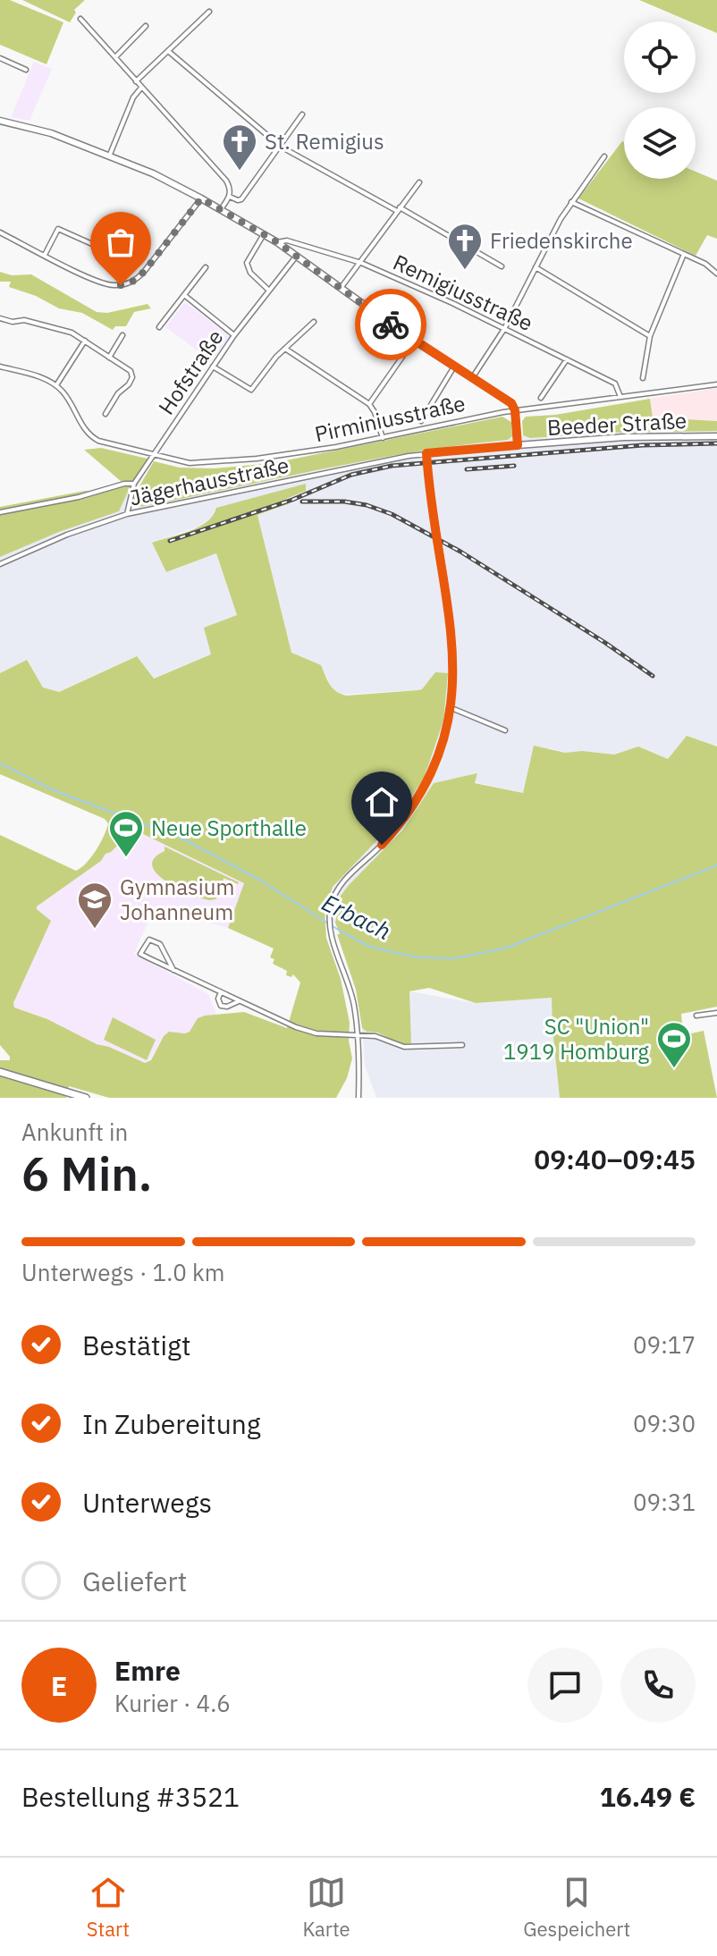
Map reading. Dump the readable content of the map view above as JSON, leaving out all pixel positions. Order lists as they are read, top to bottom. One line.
{"streets":{"street":["Remigiusstraße","Hofstraße","Pirminiusstraße","Beeder Straße","Jägerhausstraße"]},"crossings":[["Remigiusstraße","Pirminiusstraße"],["Hofstraße","Pirminiusstraße"],["Hofstraße","Jägerhausstraße"],["Beeder Straße","Jägerhausstraße"]],"water":["Erbach"],"places":{"church":["St. Remigius","Friedenskirche"],"sports":["Neue Sporthalle","SC \"Union\" 1919 Homburg"],"school or university":["Gymnasium Johanneum"]},"page":{"heading":["6 Min.","Ankunft in","09:40–09:45"],"panel":["Emre","Kurier · 4.6","Bestellung #3521","16.49 €"],"bar":"Unterwegs · 1.0 km","list":[["Bestätigt","09:17"],["In Zubereitung","09:30"],["Unterwegs","09:31"],"Geliefert"],"round":"E","tabs":["Start","Karte","Gespeichert"]}}
